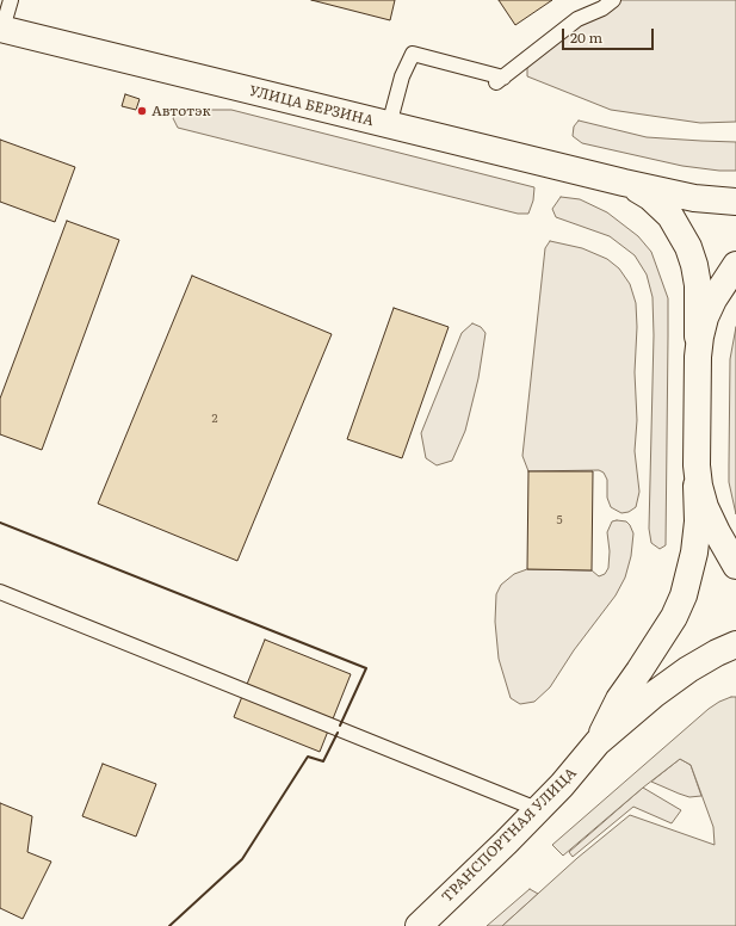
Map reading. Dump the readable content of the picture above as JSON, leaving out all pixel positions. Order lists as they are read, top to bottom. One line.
{"streets":{"main road":["УЛИЦА БЕРЗИНА","ТРАНСПОРТНАЯ УЛИЦА"]},"places":["Автотэк"],"house_numbers":["2","5"],"scale_bar":"20 m"}
